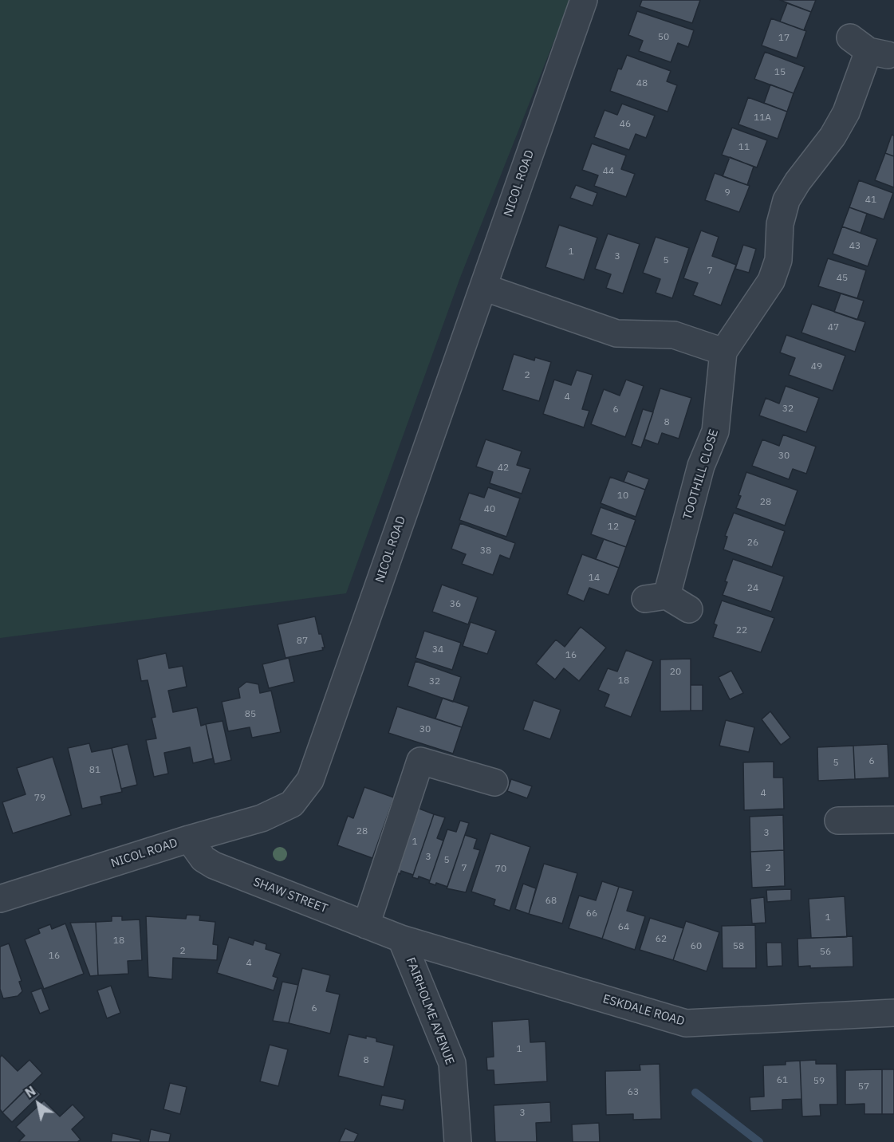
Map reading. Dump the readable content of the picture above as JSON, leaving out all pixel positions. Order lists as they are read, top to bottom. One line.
{"streets":{"street":["NICOL ROAD","TOOTHILL CLOSE","SHAW STREET","ESKDALE ROAD","FAIRHOLME AVENUE"]},"crossings":[["NICOL ROAD","SHAW STREET"],["SHAW STREET","ESKDALE ROAD"],["SHAW STREET","FAIRHOLME AVENUE"],["ESKDALE ROAD","FAIRHOLME AVENUE"]],"house_numbers":["50","17","15","48","11A","46","11","44","9","41","43","1","3","5","7","45","47","49","2","4","32","6","8","30","42","10","28","40","12","26","38","14","24","36","22","87","34","16","20","18","32","85","30","6","5","81","4","79","28","3","1","3","5","7","2","70","68","66","1","64","62","18","60","58","2","56","16","4","6","1","8","61","59","57","63","3"],"north":"top left"}
